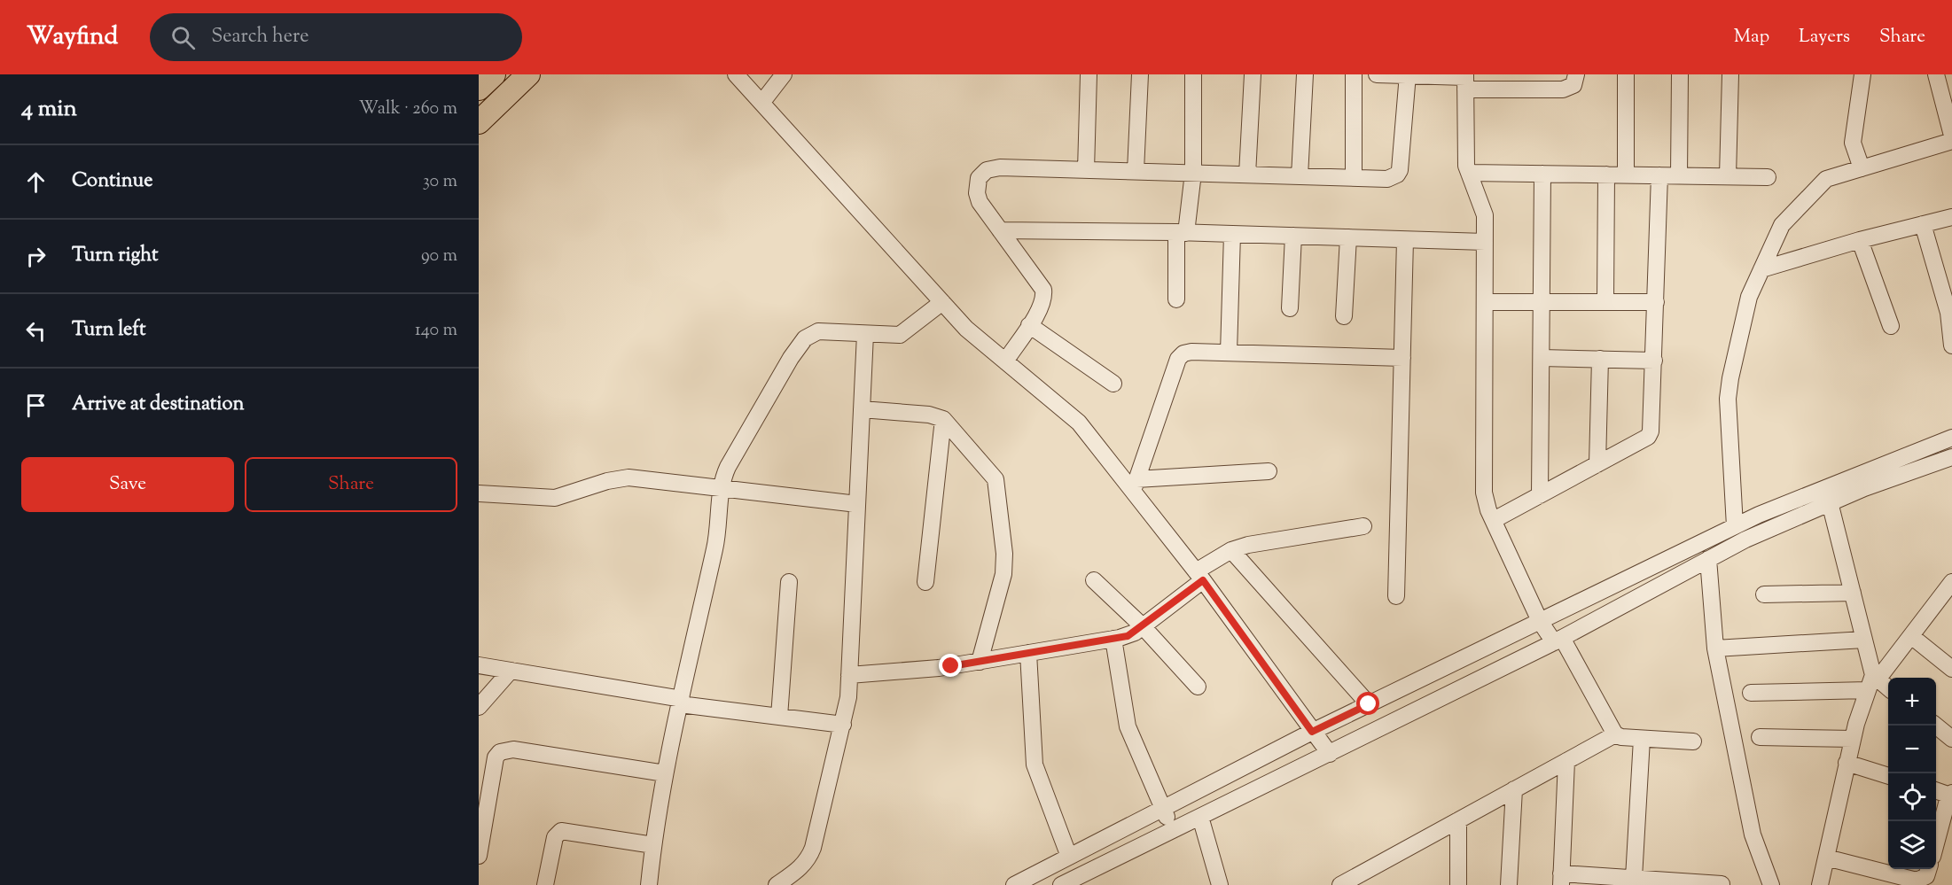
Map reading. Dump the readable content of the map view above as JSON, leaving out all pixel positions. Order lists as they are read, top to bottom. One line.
{"page":{"header":"Wayfind","search":"Search here","nav":["Map","Layers","Share"],"heading":["4 min","Walk · 260 m"],"list":[["Continue","30 m"],["Turn right","90 m"],["Turn left","140 m"],"Arrive at destination"],"buttons":["Save","Share"],"map_buttons":["+","−"]}}
